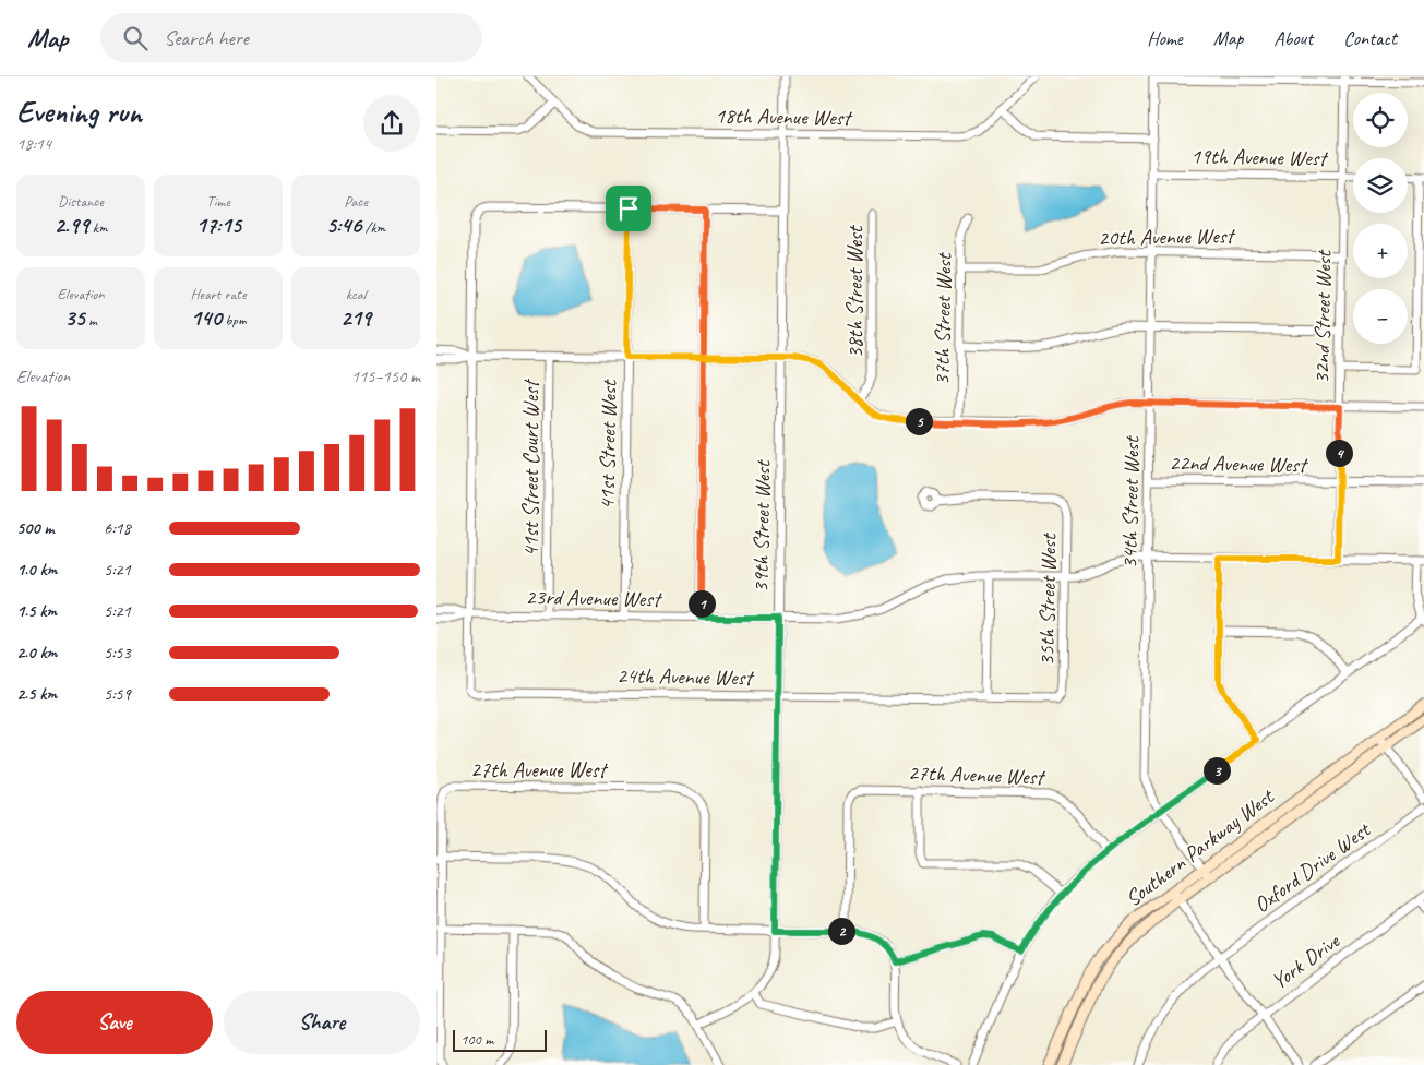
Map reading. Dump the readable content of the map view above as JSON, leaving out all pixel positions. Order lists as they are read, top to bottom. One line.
{"streets":{"street":["18th Avenue West","19th Avenue West","20th Avenue West","38th Street West","32nd Street West","37th Street West","41st Street West","22nd Avenue West","41st Street Court West","34th Street West","39th Street West","23rd Avenue West","35th Street West","24th Avenue West","27th Avenue West","Southern Parkway West","Oxford Drive West","York Drive"]},"crossings":[["18th Avenue West","39th Street West"],["19th Avenue West","32nd Street West"],["19th Avenue West","34th Street West"],["20th Avenue West","32nd Street West"],["20th Avenue West","37th Street West"],["20th Avenue West","34th Street West"],["32nd Street West","22nd Avenue West"],["32nd Street West","23rd Avenue West"],["41st Street West","23rd Avenue West"],["22nd Avenue West","34th Street West"],["41st Street Court West","23rd Avenue West"],["34th Street West","23rd Avenue West"],["34th Street West","Southern Parkway West"],["39th Street West","23rd Avenue West"],["39th Street West","24th Avenue West"],["23rd Avenue West","35th Street West"],["23rd Avenue West","24th Avenue West"],["35th Street West","24th Avenue West"]],"scale_bar":"100 m","page":{"header":"Map","search":"Search here","nav":["Home","Map","About","Contact"],"heading":["Evening run","18:14"],"map_buttons":["+","−"],"stats":[["Distance","2.99 km"],["Time","17:15"],["Pace","5:46 /km"],["Elevation","35 m"],["Heart rate","140 bpm"],["kcal","219"]],"chart":["Elevation","115–150 m"],"pins":["5","4","1","3","2"],"list":[{"name":"500 m","note":"6:18"},{"name":"1.0 km","note":"5:21"},{"name":"1.5 km","note":"5:21"},{"name":"2.0 km","note":"5:53"},{"name":"2.5 km","note":"5:59"}],"buttons":["Save","Share"],"scale":"100 m"}}
